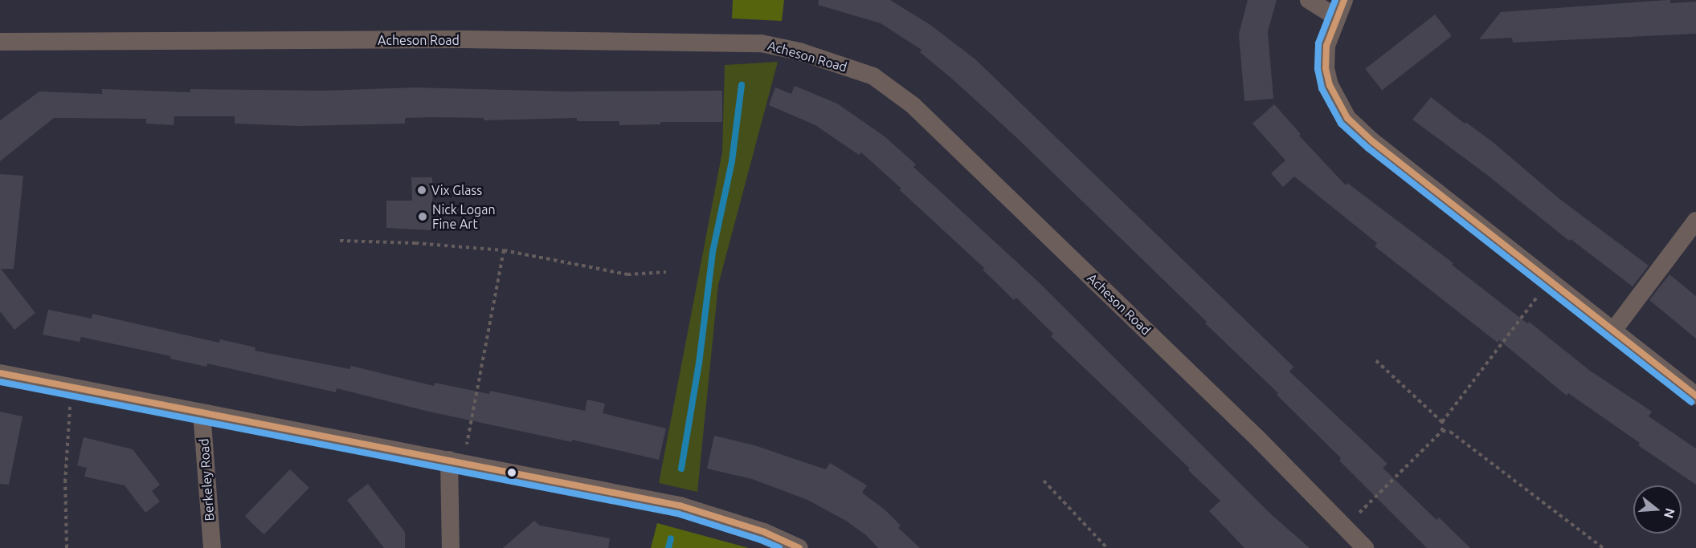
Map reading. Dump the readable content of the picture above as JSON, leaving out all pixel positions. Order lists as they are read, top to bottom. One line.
{"streets":{"street":["Acheson Road","Berkeley Road"]},"places":["Vix Glass","Nick Logan Fine Art"],"north":"right"}
